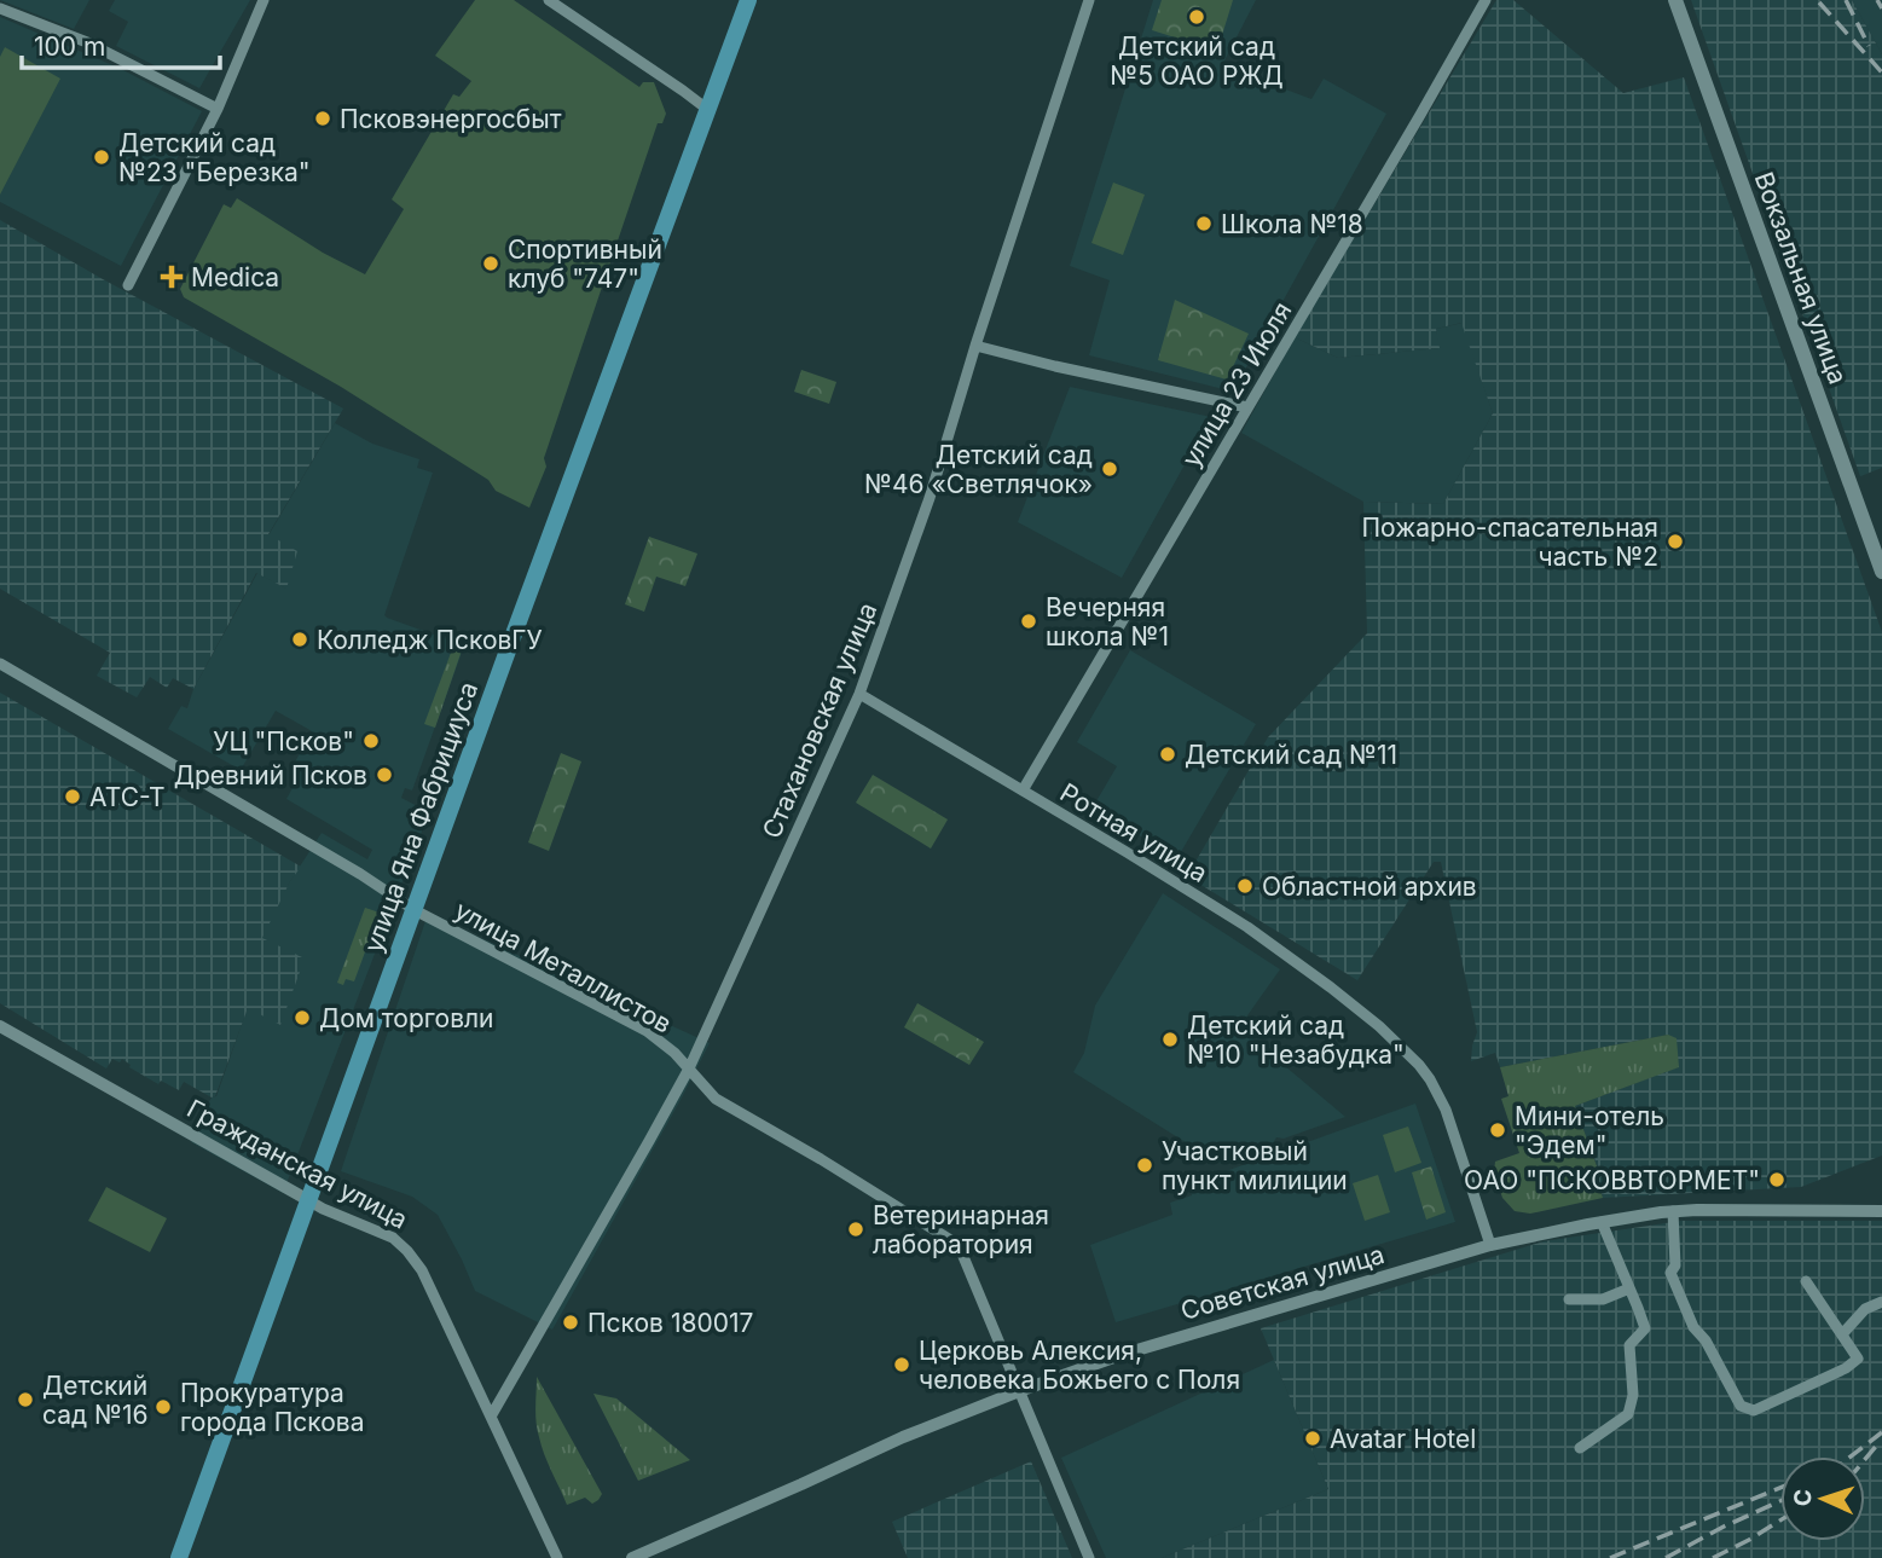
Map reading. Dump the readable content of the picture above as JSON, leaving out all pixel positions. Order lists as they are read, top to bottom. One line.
{"streets":{"main road":["Вокзальная улица","улица Яна Фабрициуса"],"street":["улица 23 Июля","Стахановская улица","Ротная улица","улица Металлистов","Гражданская улица","Советская улица"]},"crossings":[["улица 23 Июля","Ротная улица"],["Стахановская улица","Ротная улица"],["Стахановская улица","улица Металлистов"],["Стахановская улица","Гражданская улица"],["улица Яна Фабрициуса","улица Металлистов"],["улица Яна Фабрициуса","Гражданская улица"],["Ротная улица","Советская улица"],["улица Металлистов","Советская улица"]],"places":{"other":["Детский сад №5 ОАО РЖД","Псковэнергосбыт","Детский сад №23 \"Березка\"","Школа №18","Спортивный клуб \"747\"","Детский сад №46 «Светлячок»","Пожарно-спасательная часть №2","Вечерняя школа №1","Колледж ПсковГУ","УЦ \"Псков\"","Детский сад №11","Древний Псков","ATC-T","Областной архив","Дом торговли","Детский сад №10 \"Незабудка\"","Мини-отель \"Эдем\"","Участковый пункт милиции","ОАО \"ПСКОВВТОРМЕТ\"","Ветеринарная лаборатория","Псков 180017","Церковь Алексия, человека Божьего с Поля","Детский сад №16","Прокуратура города Пскова","Avatar Hotel"],"health":["Medica"]},"scale_bar":"100 m","north":"left"}
